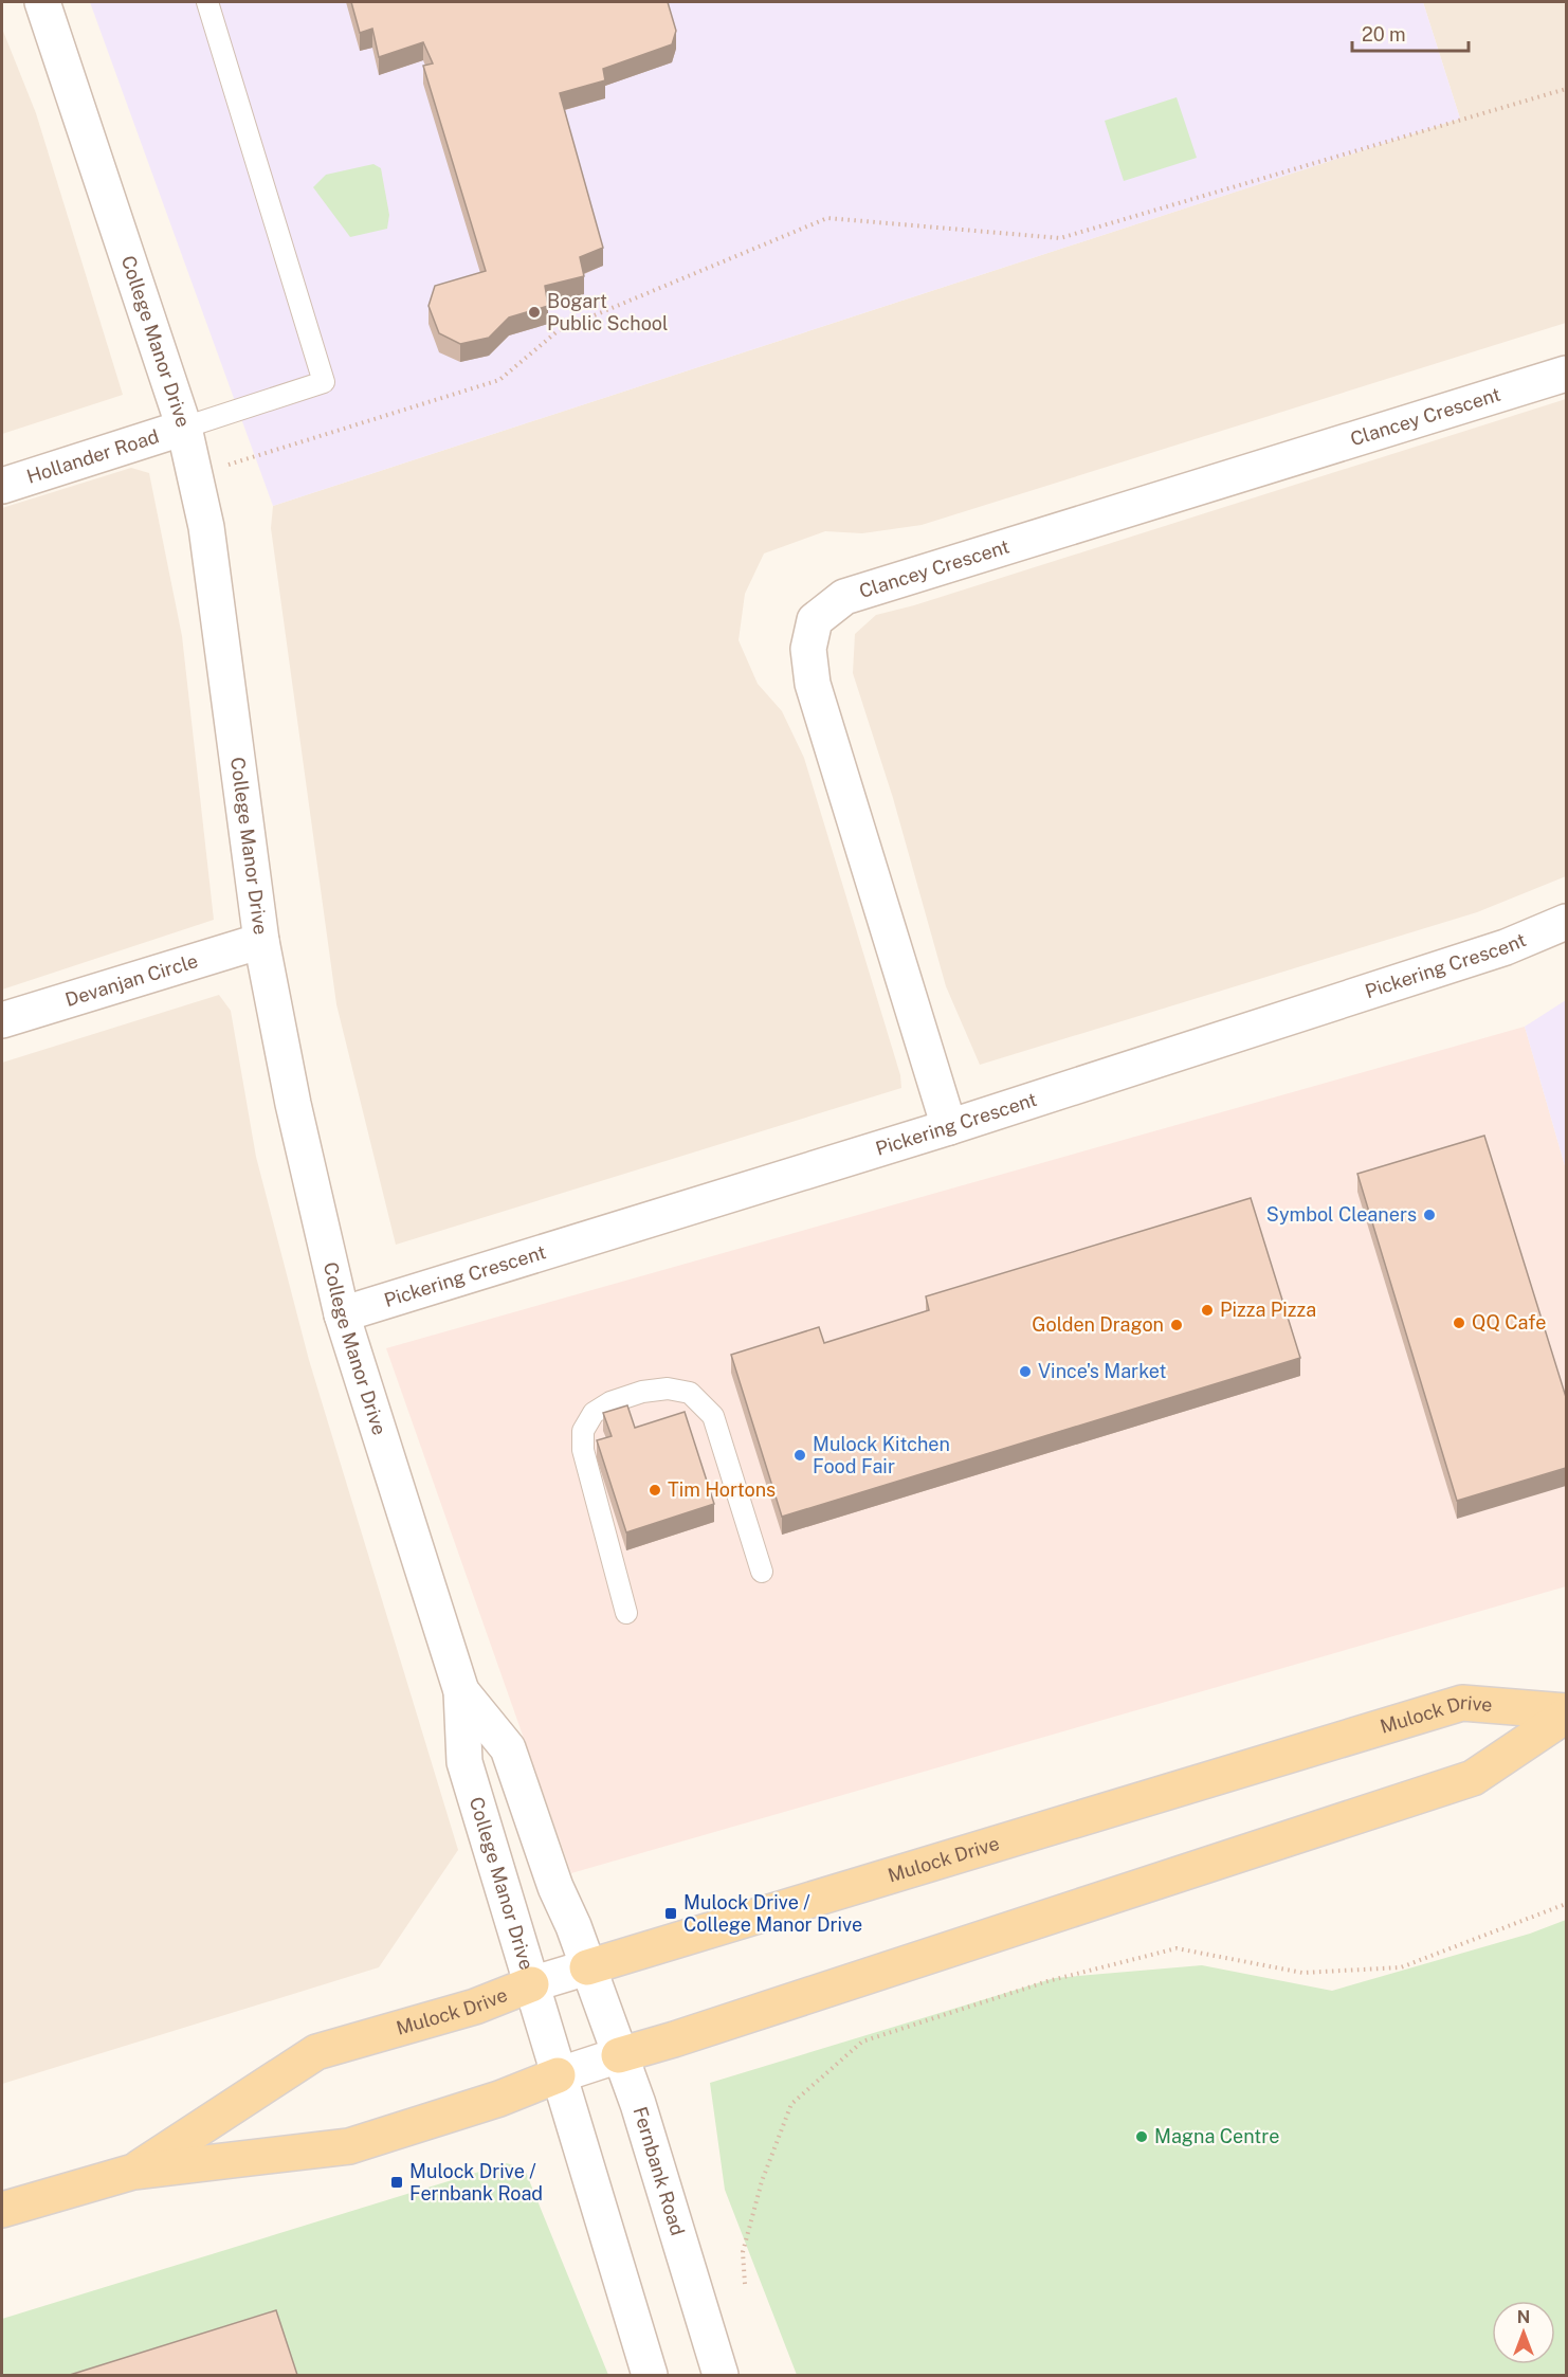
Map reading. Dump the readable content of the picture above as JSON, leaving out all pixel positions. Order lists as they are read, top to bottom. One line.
{"streets":{"main road":["Mulock Drive"],"street":["College Manor Drive","Clancey Crescent","Hollander Road","Pickering Crescent","Devanjan Circle","Fernbank Road"]},"crossings":[["College Manor Drive","Hollander Road"],["College Manor Drive","Pickering Crescent"],["College Manor Drive","Devanjan Circle"],["College Manor Drive","Mulock Drive"],["College Manor Drive","Fernbank Road"],["Clancey Crescent","Pickering Crescent"],["Mulock Drive","Fernbank Road"]],"places":{"other":["Bogart Public School","Symbol Cleaners","Pizza Pizza","QQ Cafe","Golden Dragon","Vince's Market","Mulock Kitchen Food Fair","Tim Hortons","Magna Centre"],"transit":["Mulock Drive / College Manor Drive","Mulock Drive / Fernbank Road"]},"scale_bar":"20 m","north":"top"}
